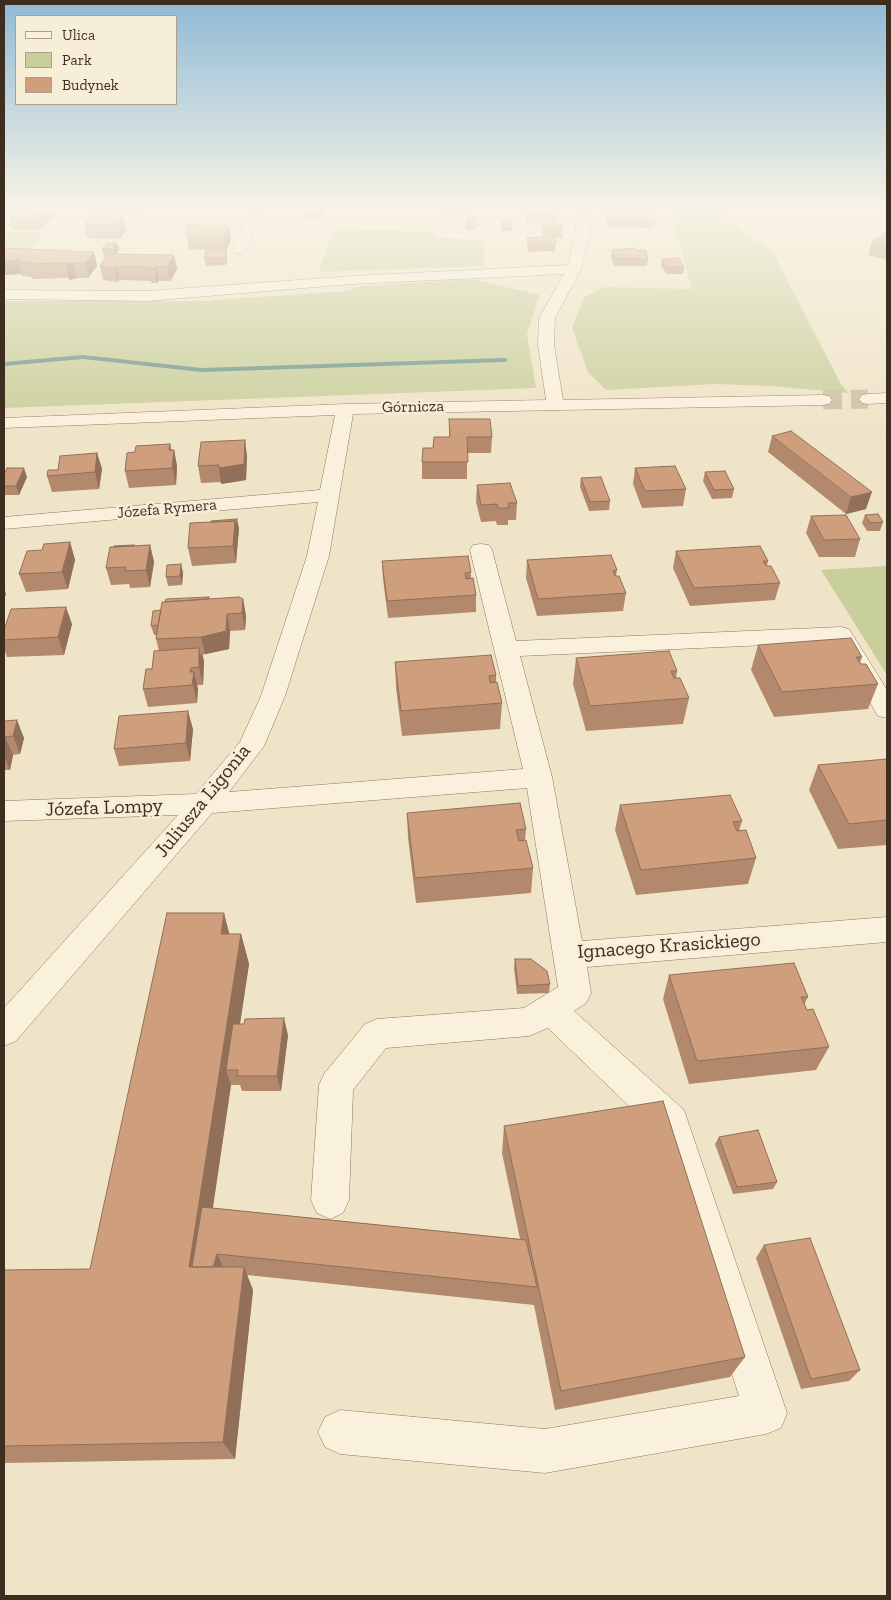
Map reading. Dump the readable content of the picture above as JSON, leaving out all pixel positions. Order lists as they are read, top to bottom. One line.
{"streets":{"street":["Górnicza","Józefa Rymera","Juliusza Ligonia","Józefa Lompy","Ignacego Krasickiego"]},"crossings":[["Górnicza","Juliusza Ligonia"],["Józefa Rymera","Juliusza Ligonia"],["Juliusza Ligonia","Józefa Lompy"]],"legend":["Ulica","Park","Budynek"]}
